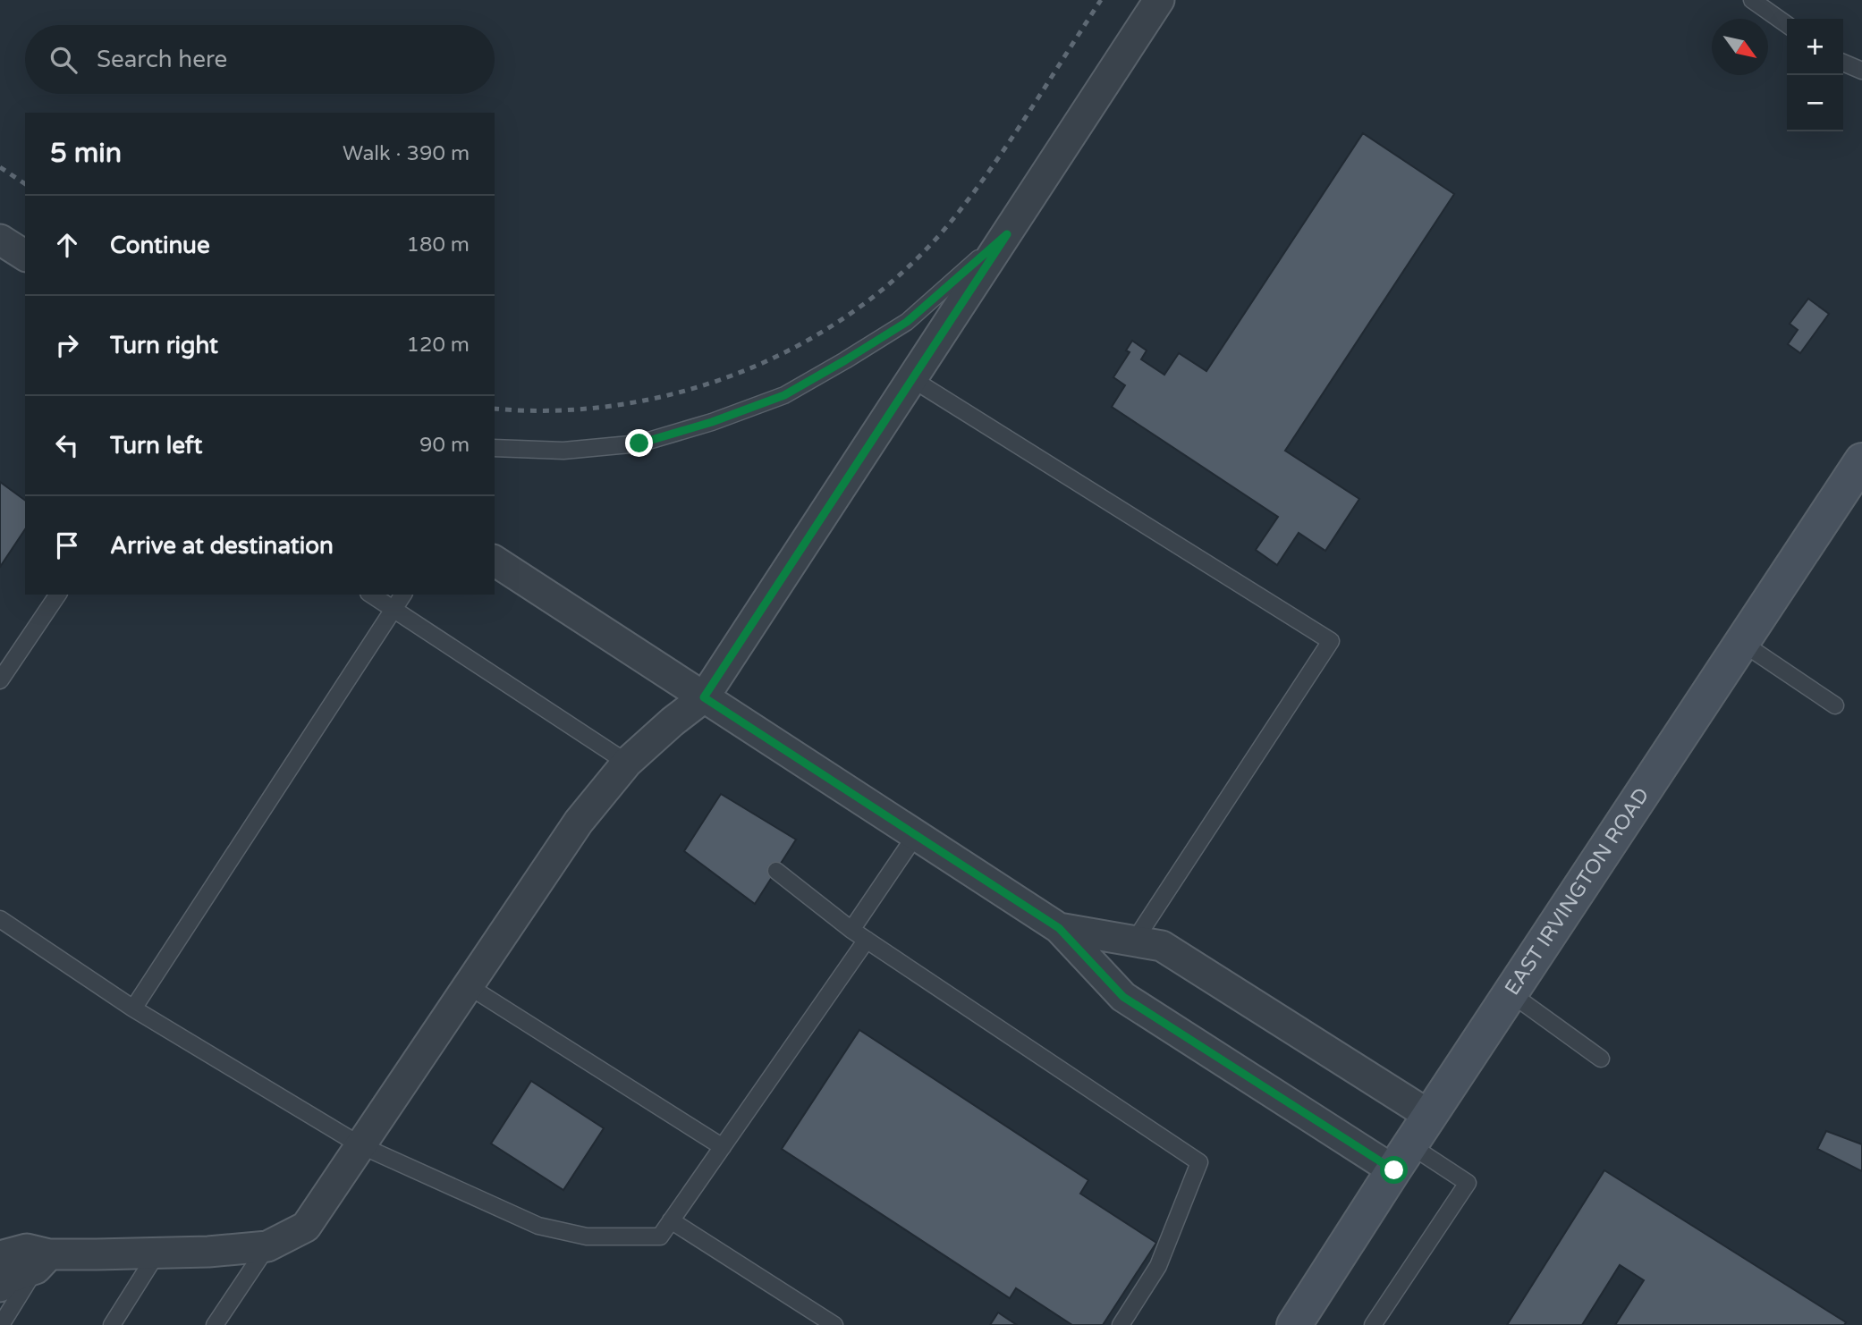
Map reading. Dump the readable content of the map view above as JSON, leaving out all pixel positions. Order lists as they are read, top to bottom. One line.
{"streets":{"street":["EAST IRVINGTON ROAD"]},"north":"bottom right","page":{"map_buttons":["+","−"],"search":"Search here","heading":["5 min","Walk · 390 m"],"list":[["Continue","180 m"],["Turn right","120 m"],["Turn left","90 m"],"Arrive at destination"]}}
